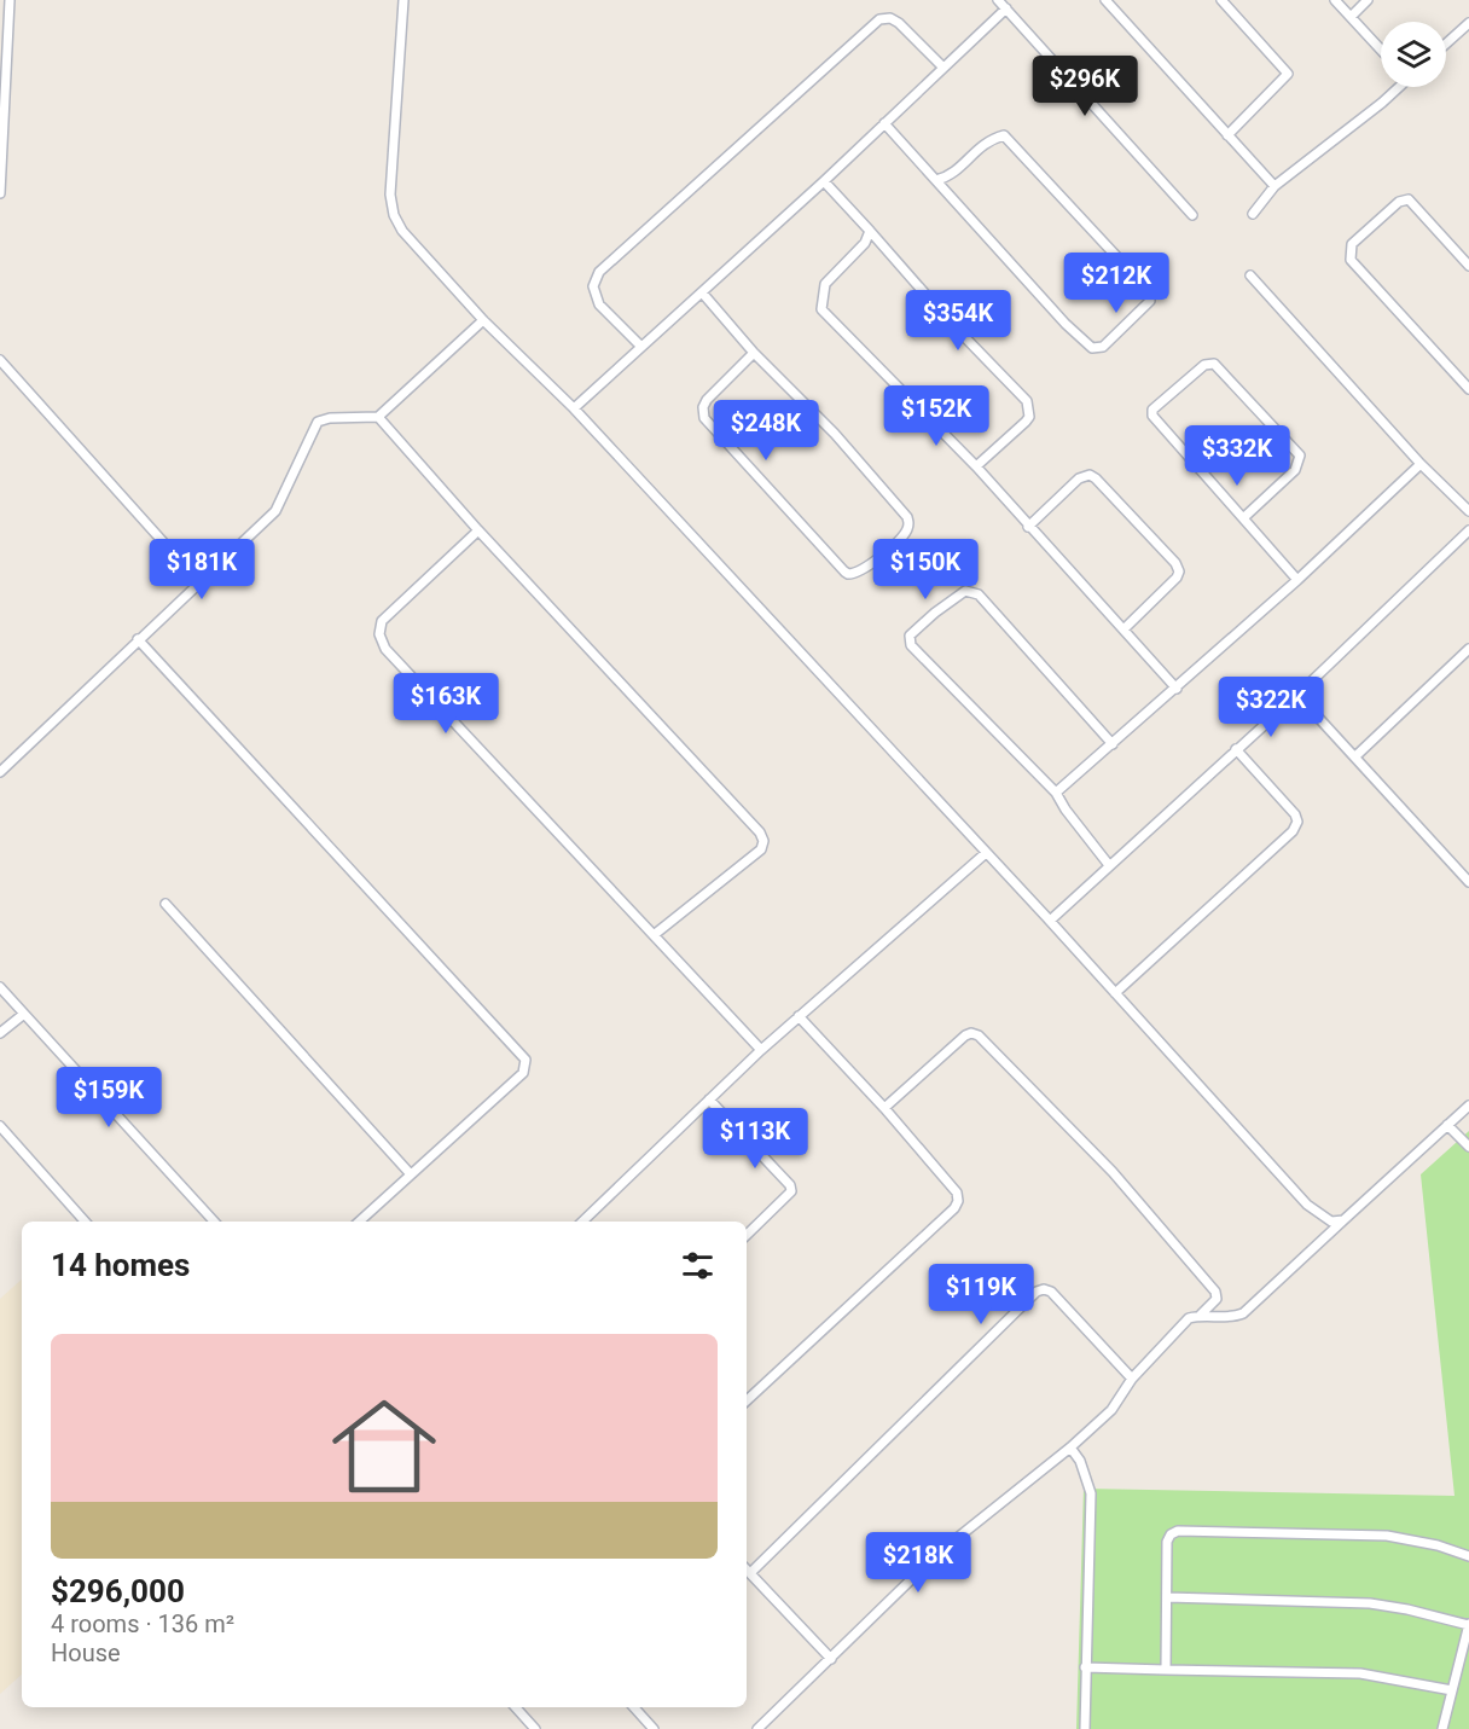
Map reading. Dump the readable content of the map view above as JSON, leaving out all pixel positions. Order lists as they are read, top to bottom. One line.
{"page":{"price":["$296K","$212K","$354K","$152K","$248K","$332K","$181K","$150K","$163K","$322K","$159K","$113K","$119K","$218K"],"heading":"14 homes","list":[{"name":"$296,000","note":"4 rooms · 136 m² · House"}]}}
